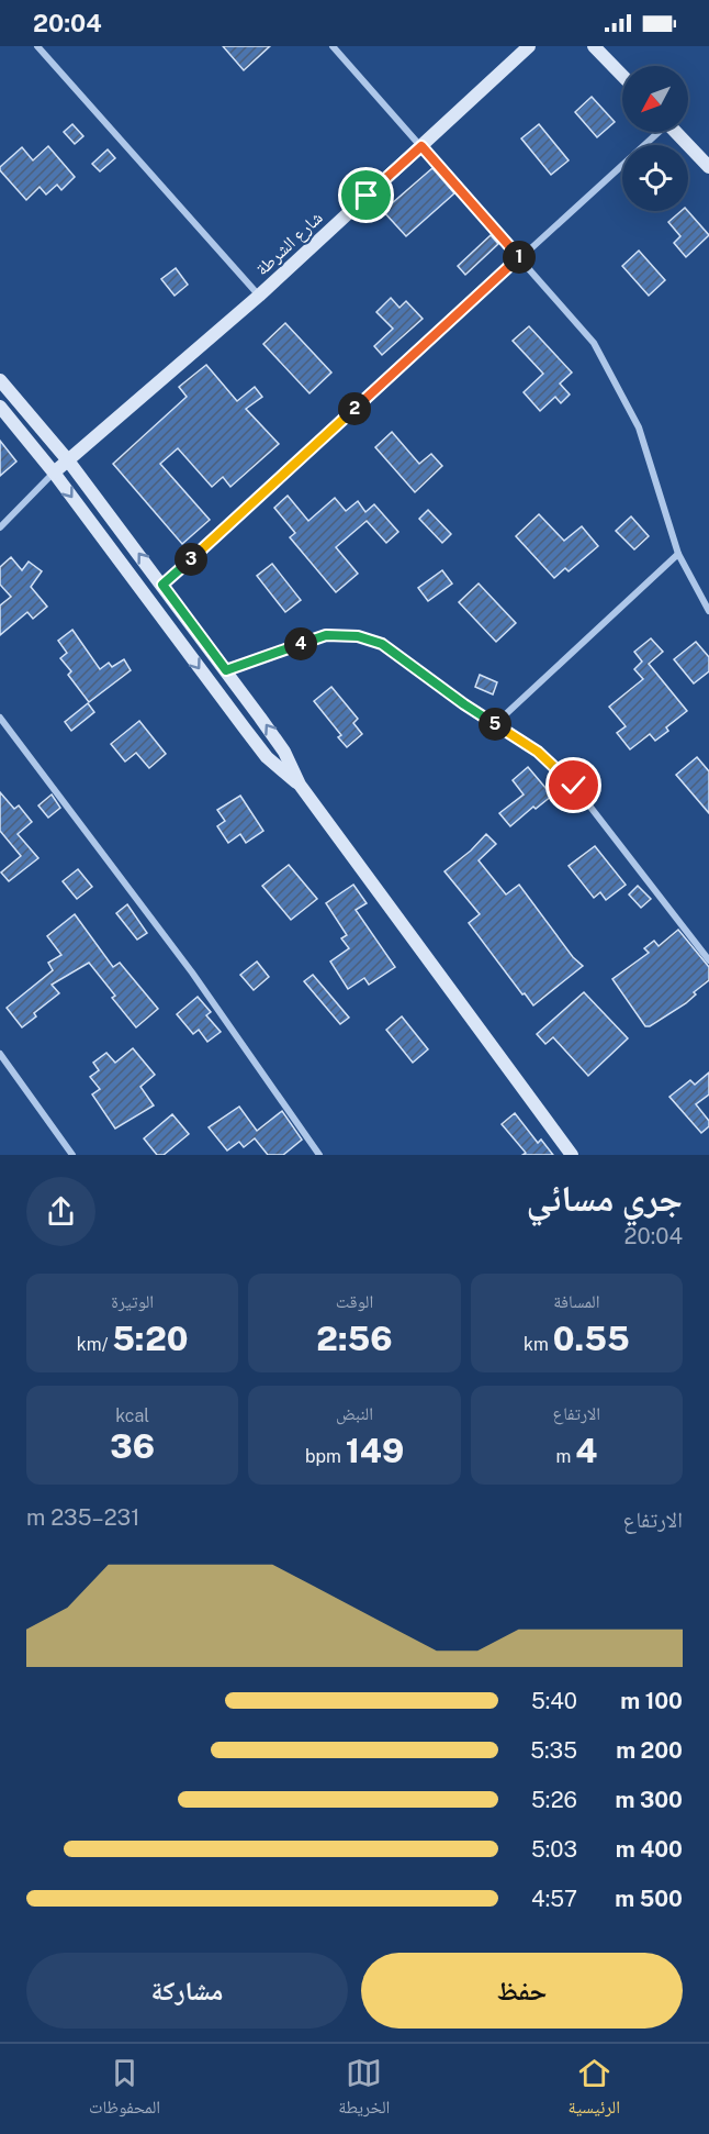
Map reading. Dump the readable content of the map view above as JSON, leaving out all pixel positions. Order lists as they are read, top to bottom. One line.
{"streets":{"main road":["شارع الشرطة"]},"north":"bottom left","page":{"status":"20:04","pins":["1","2","3","4","5"],"heading":["جري مسائي","20:04"],"stats":[["المسافة","0.55 km"],["الوقت","2:56"],["الوتيرة","5:20 /km"],["الارتفاع","4 m"],["النبض","149 bpm"],["kcal","36"]],"chart":["الارتفاع","231–235 m"],"list":[{"name":"100 m","note":"5:40"},{"name":"200 m","note":"5:35"},{"name":"300 m","note":"5:26"},{"name":"400 m","note":"5:03"},{"name":"500 m","note":"4:57"}],"buttons":["حفظ","مشاركة"],"tabs":["الرئيسية","الخريطة","المحفوظات"]}}
